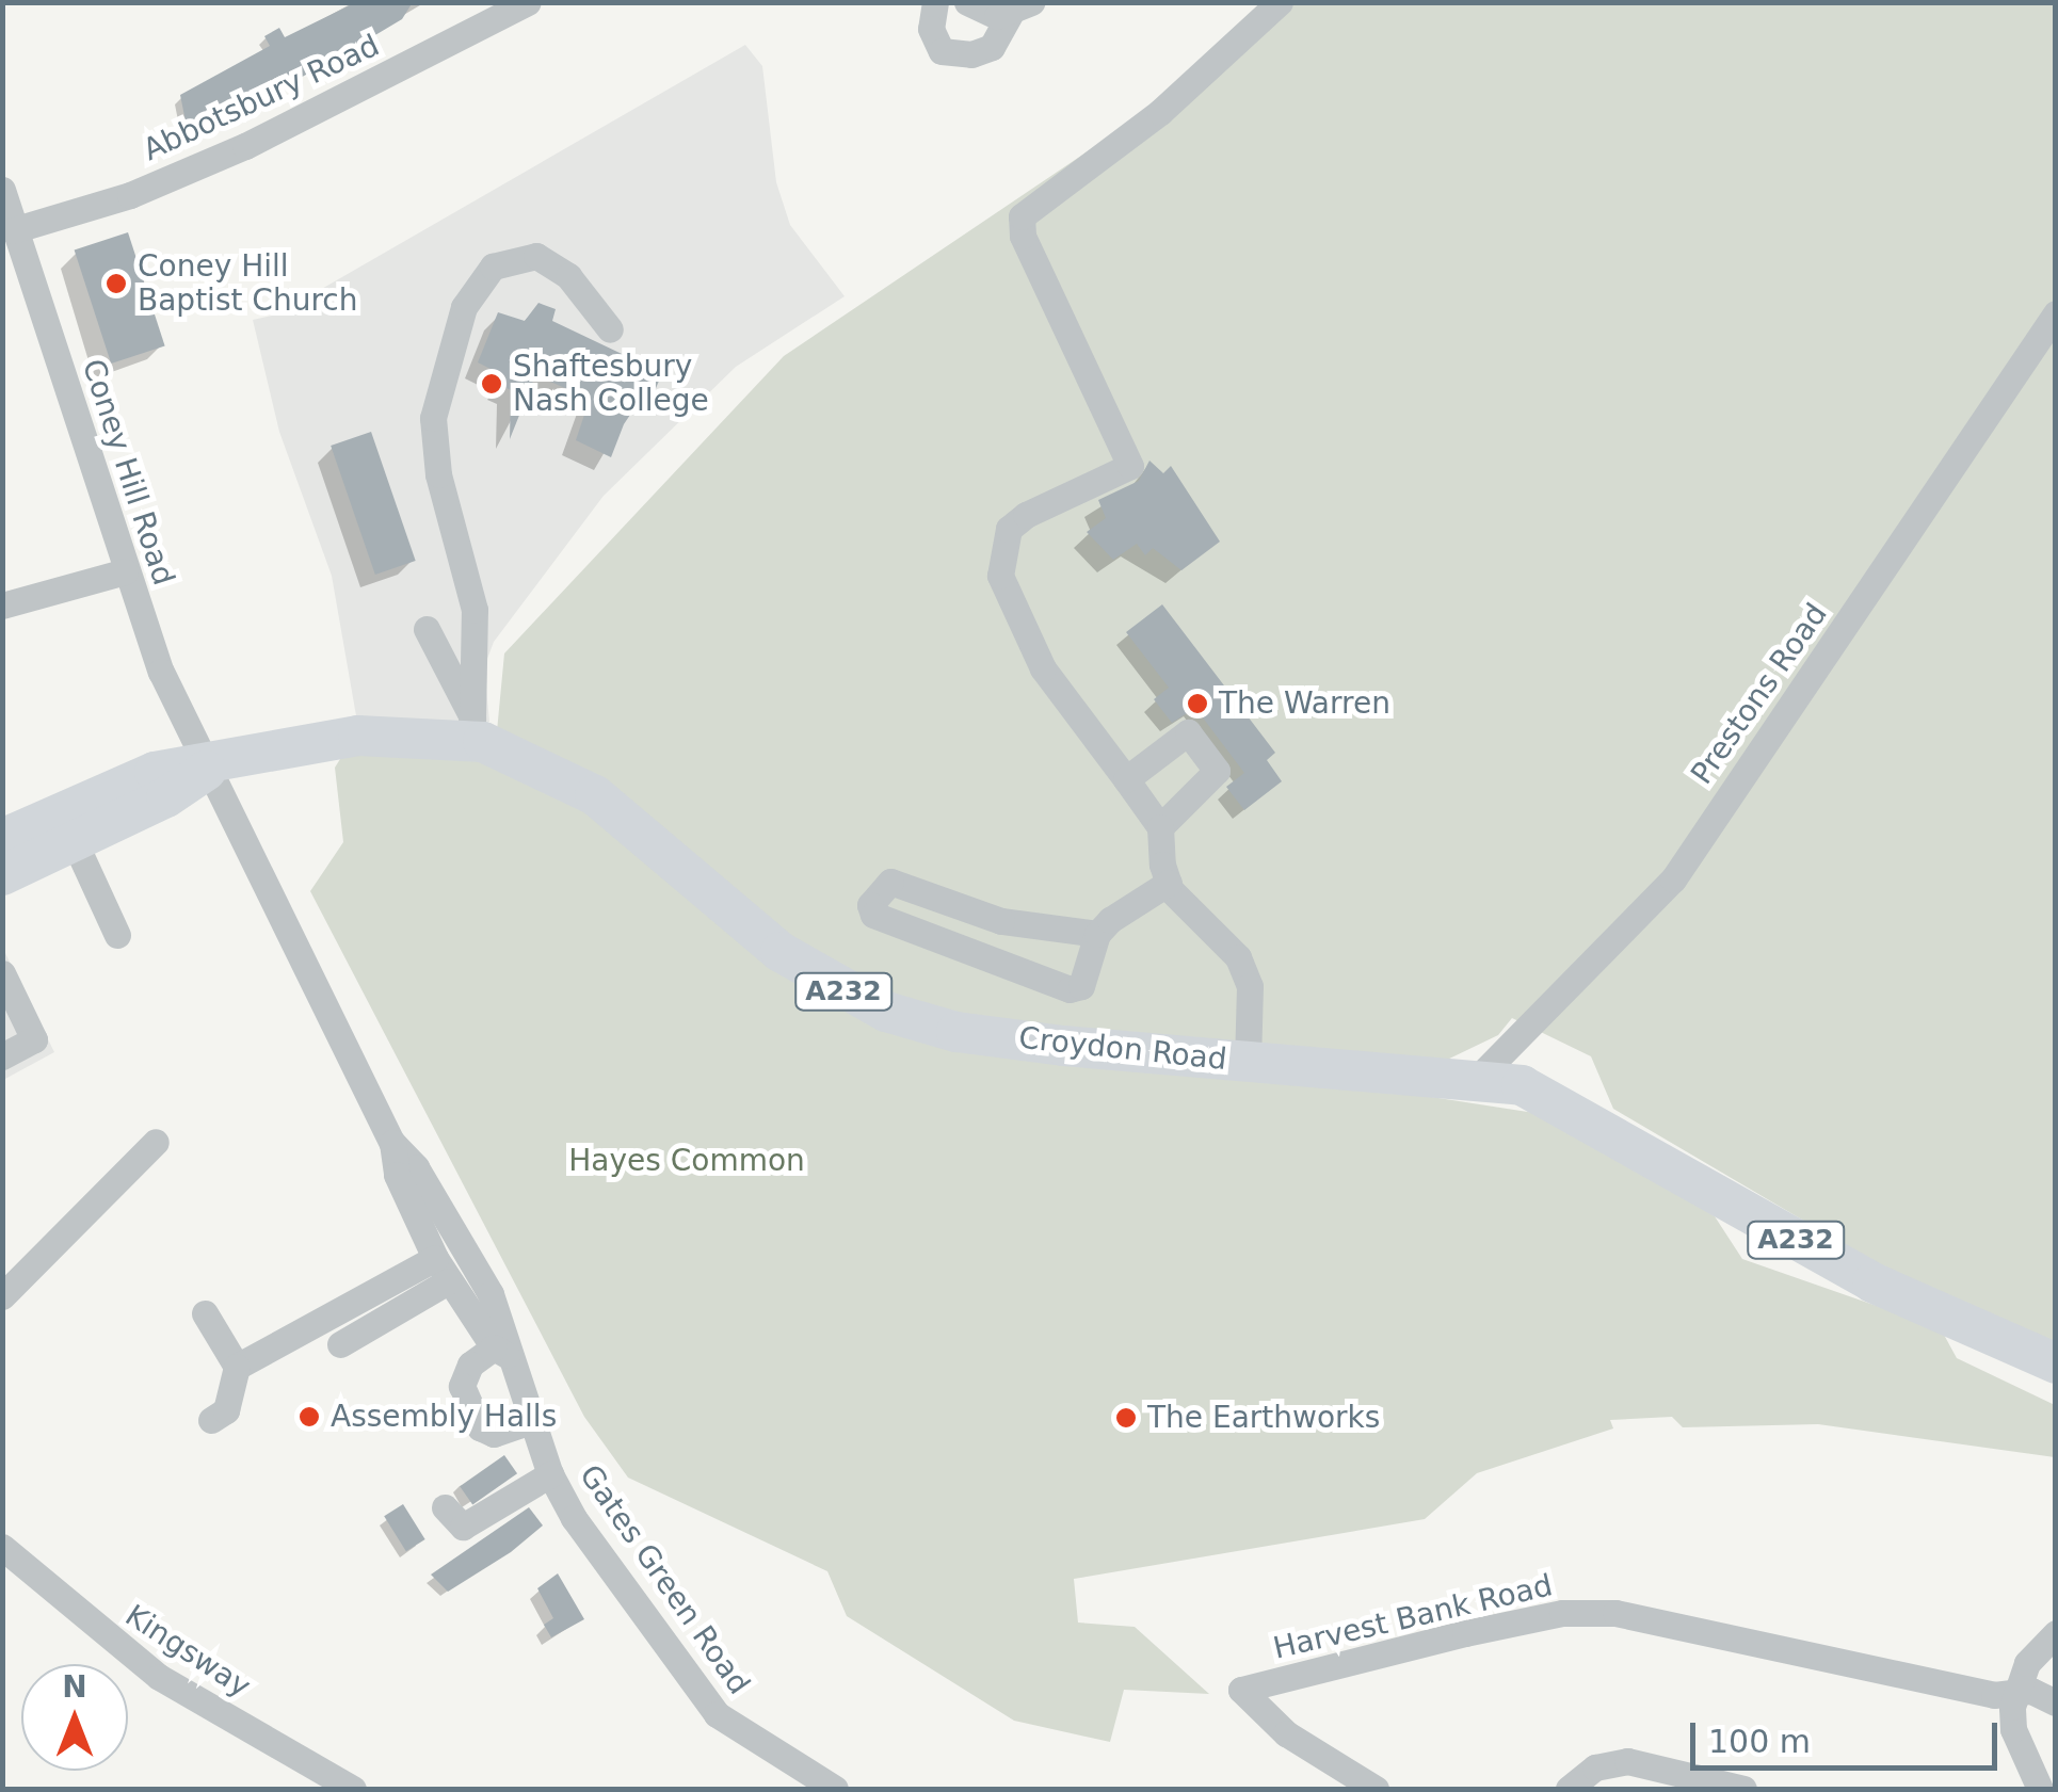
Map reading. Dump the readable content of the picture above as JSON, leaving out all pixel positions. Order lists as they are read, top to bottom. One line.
{"streets":{"highway":["A232","Croydon Road"],"street":["Abbotsbury Road","Coney Hill Road","Prestons Road","Gates Green Road","Harvest Bank Road","Kingsway"]},"crossings":[["Abbotsbury Road","Coney Hill Road"],["Coney Hill Road","Croydon Road"],["Coney Hill Road","Gates Green Road"],["Prestons Road","Croydon Road"],["Croydon Road","Gates Green Road"]],"parks":["Hayes Common"],"places":["Coney Hill Baptist Church","Shaftesbury Nash College","The Warren","Assembly Halls","The Earthworks"],"scale_bar":"100 m","north":"top"}
